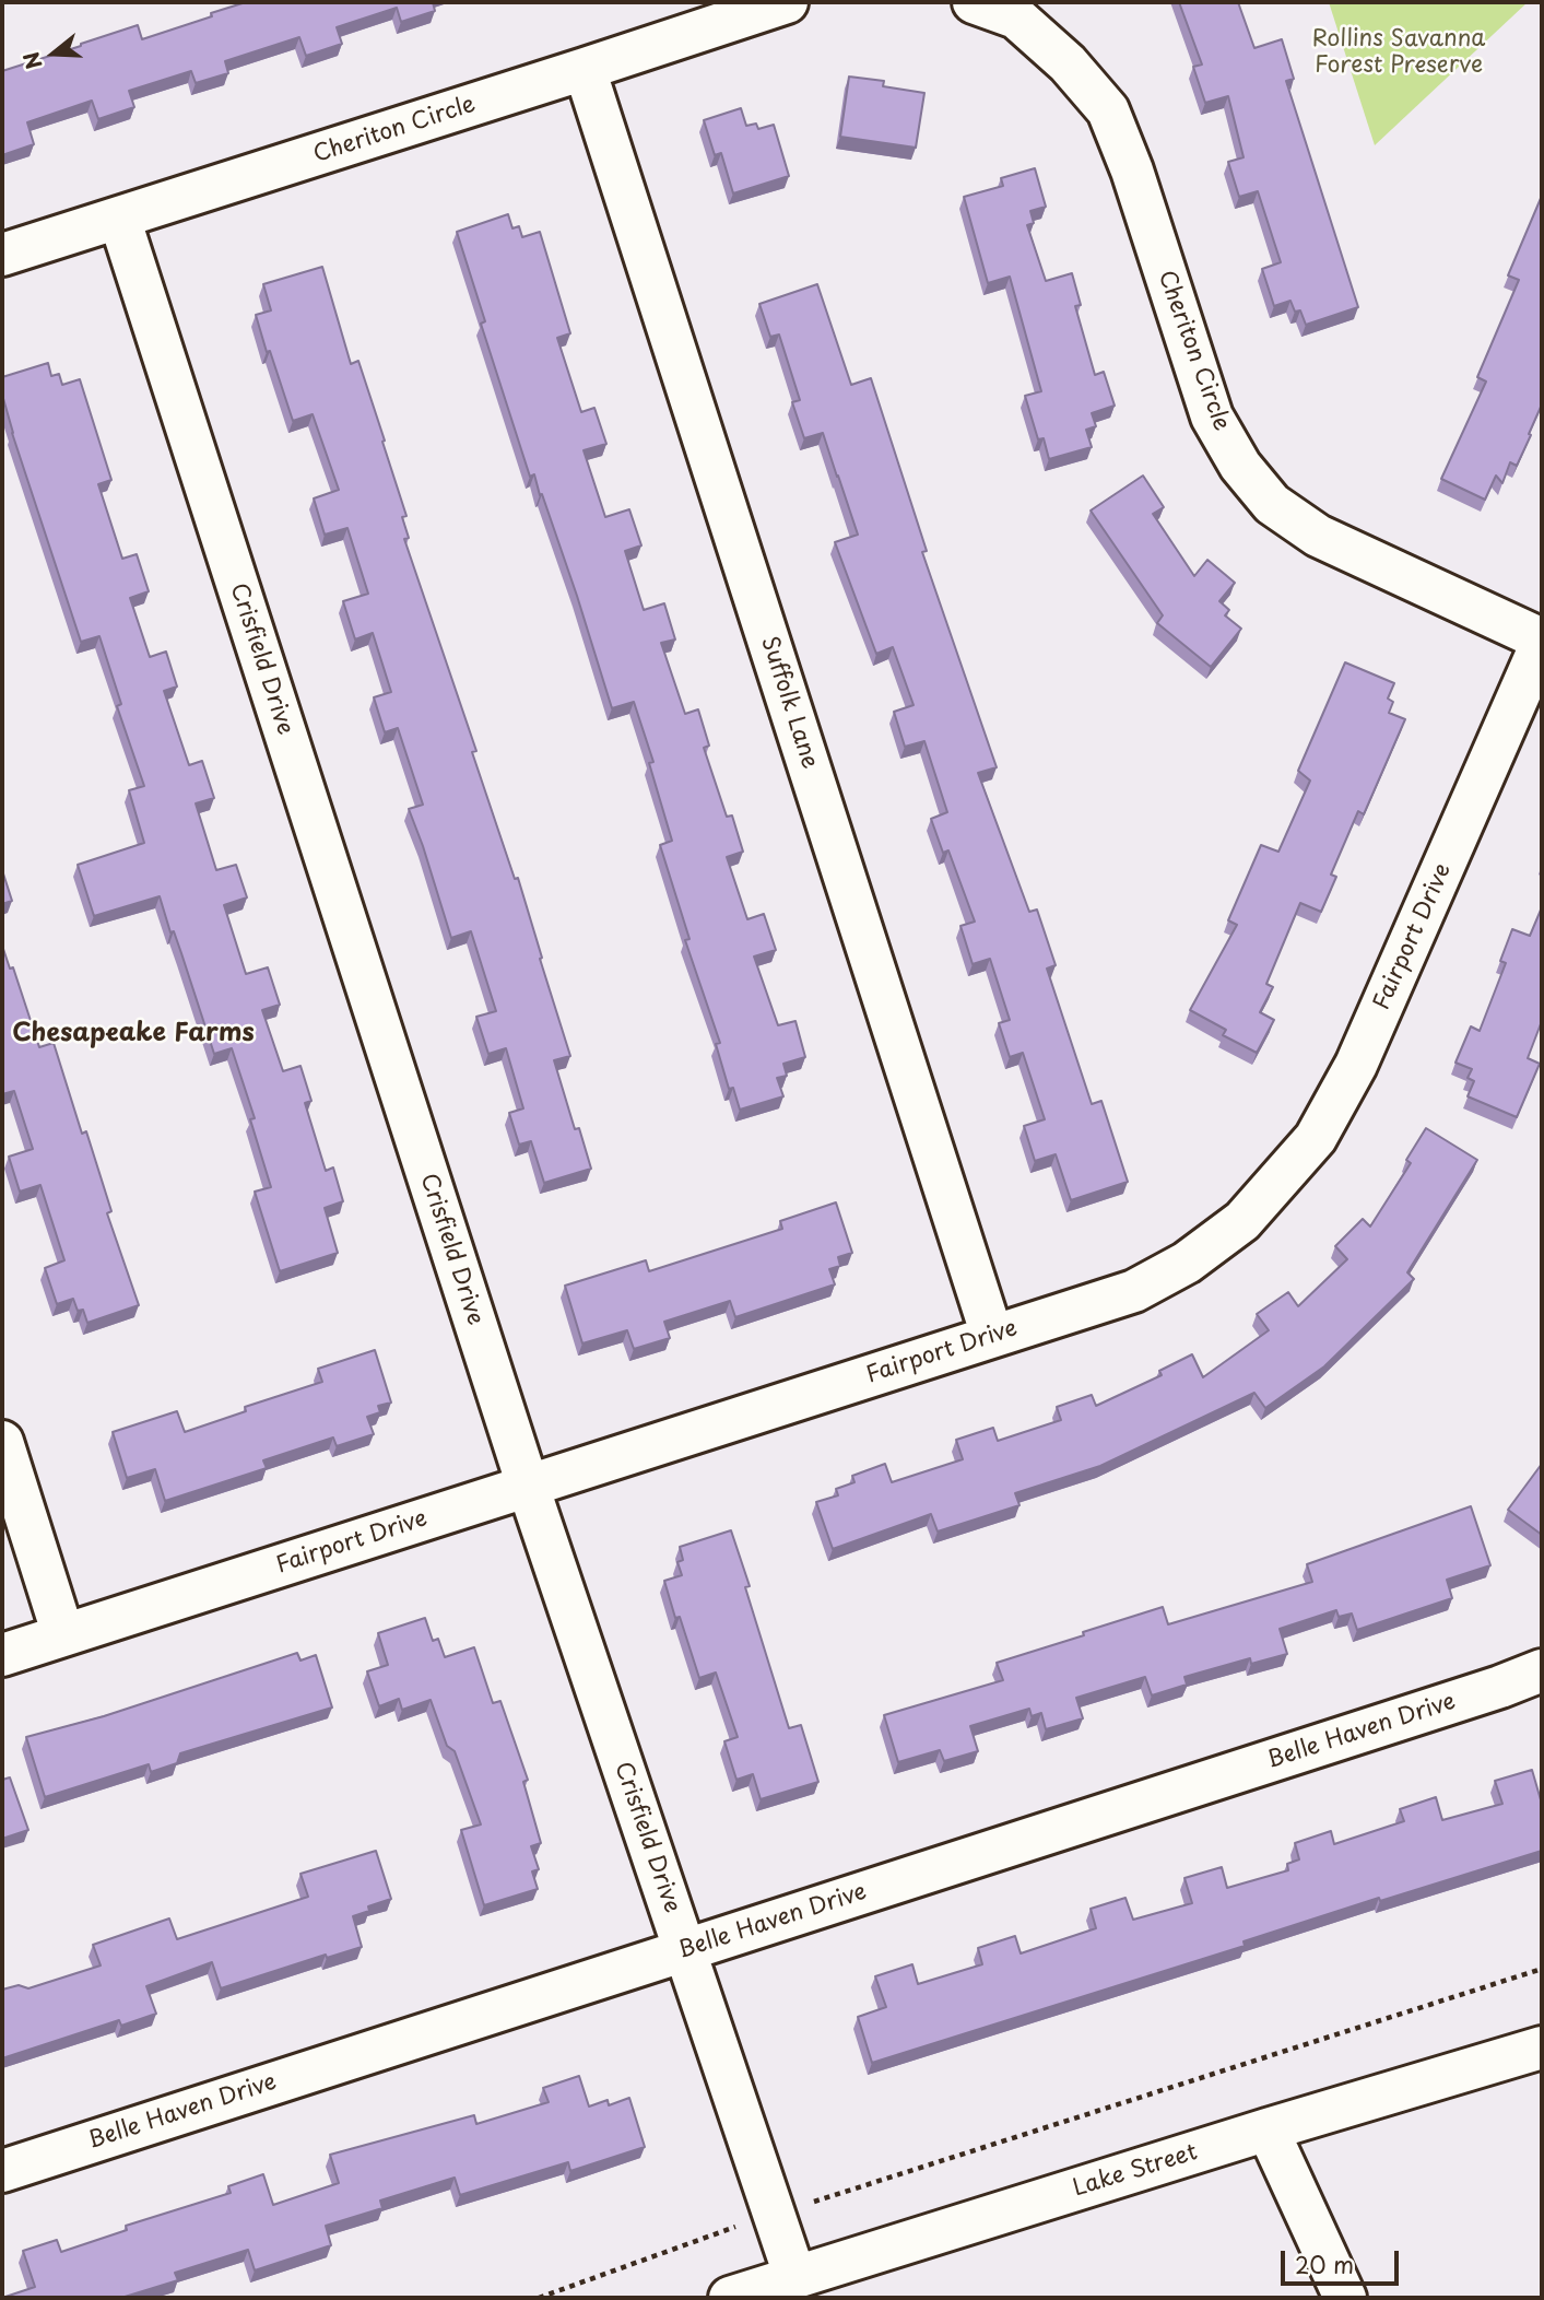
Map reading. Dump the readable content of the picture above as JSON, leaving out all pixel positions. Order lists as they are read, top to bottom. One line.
{"streets":{"street":["Cheriton Circle","Crisfield Drive","Suffolk Lane","Fairport Drive","Belle Haven Drive","Lake Street"]},"crossings":[["Cheriton Circle","Crisfield Drive"],["Cheriton Circle","Suffolk Lane"],["Cheriton Circle","Fairport Drive"],["Crisfield Drive","Fairport Drive"],["Crisfield Drive","Belle Haven Drive"],["Crisfield Drive","Lake Street"],["Suffolk Lane","Fairport Drive"]],"districts":["Chesapeake Farms"],"parks":["Rollins Savanna Forest Preserve"],"scale_bar":"20 m","north":"left"}
